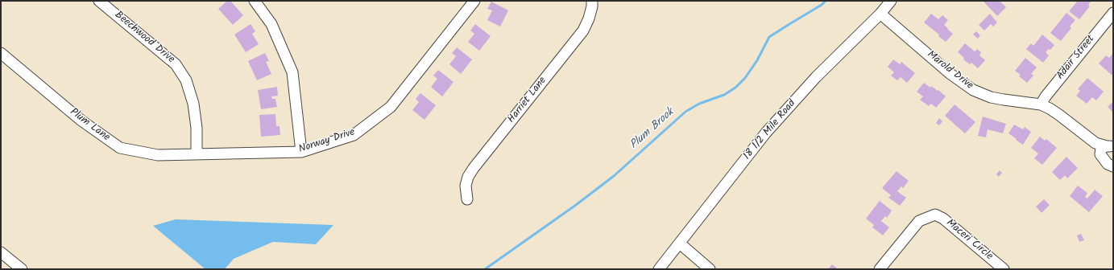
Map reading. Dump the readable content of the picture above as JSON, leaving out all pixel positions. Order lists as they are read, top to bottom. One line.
{"streets":{"street":["Beechwood Drive","Adair Street","Marold Drive","Harriet Lane","Plum Lane","18 1/2 Mile Road","Norway Drive","Maceri Circle"]},"crossings":[["Beechwood Drive","Plum Lane"],["Beechwood Drive","Norway Drive"],["Adair Street","Marold Drive"],["Marold Drive","18 1/2 Mile Road"],["Plum Lane","Norway Drive"]],"water":["Plum Brook"]}
